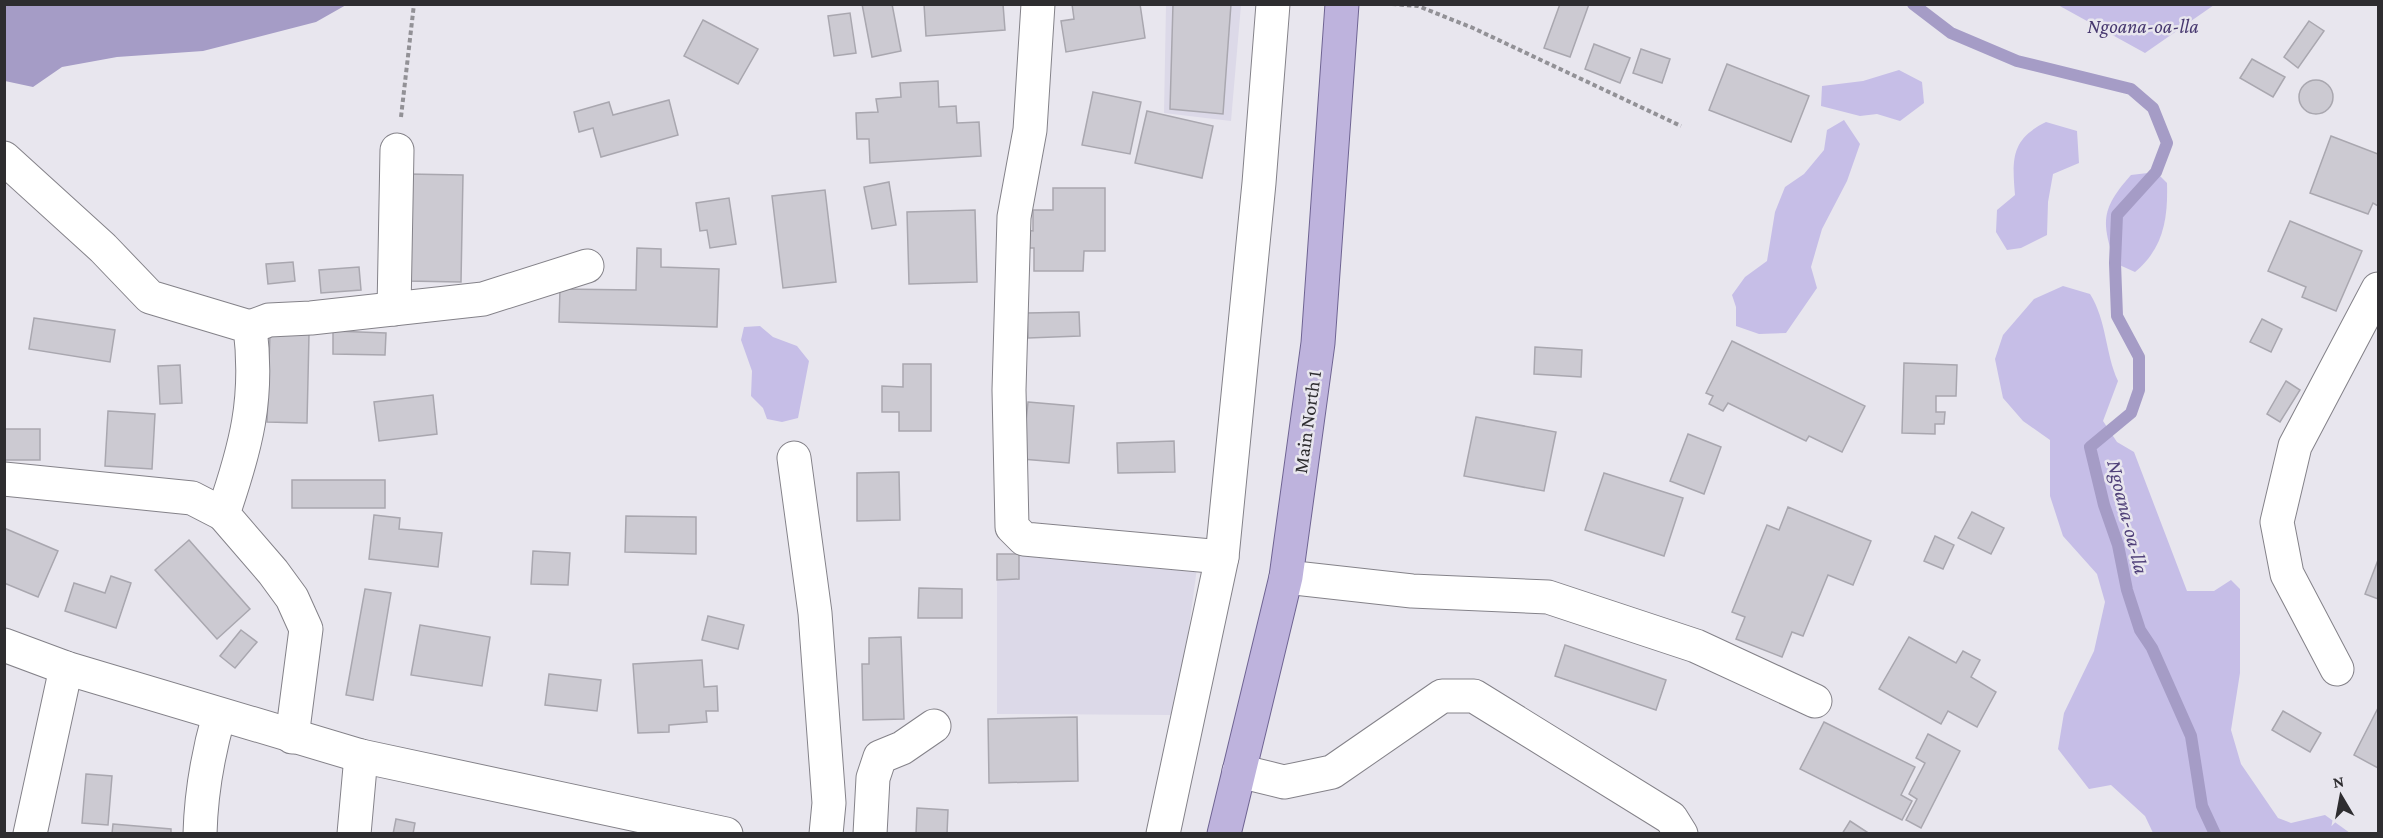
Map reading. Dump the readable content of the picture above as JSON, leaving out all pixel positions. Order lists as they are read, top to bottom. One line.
{"streets":{"main road":["Main North 1"]},"water":["Ngoana-oa-lla"],"parks":["Ngoana-oa-lla"],"north":"top"}
